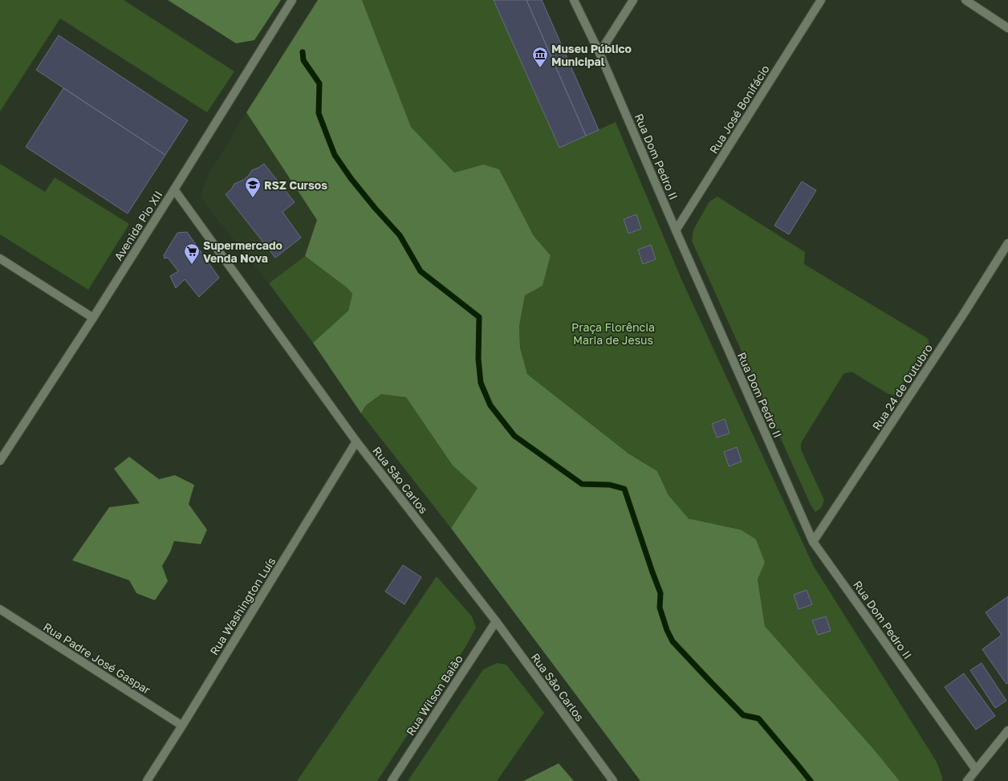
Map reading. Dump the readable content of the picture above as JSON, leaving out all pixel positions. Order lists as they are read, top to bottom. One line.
{"streets":{"street":["Rua José Bonifácio","Rua Dom Pedro II","Avenida Pio XII","Rua 24 de Outubro","Rua São Carlos","Rua Washington Luís","Rua Padre José Gaspar","Rua Wilson Baião"]},"crossings":[["Rua José Bonifácio","Rua Dom Pedro II"],["Rua Dom Pedro II","Rua 24 de Outubro"],["Avenida Pio XII","Rua São Carlos"],["Rua São Carlos","Rua Washington Luís"],["Rua São Carlos","Rua Wilson Baião"],["Rua Washington Luís","Rua Padre José Gaspar"]],"parks":["Praça Florência Maria de Jesus"],"places":{"museum":["Museu Público Municipal"],"school or university":["RSZ Cursos"],"supermarket":["Supermercado Venda Nova"]}}
